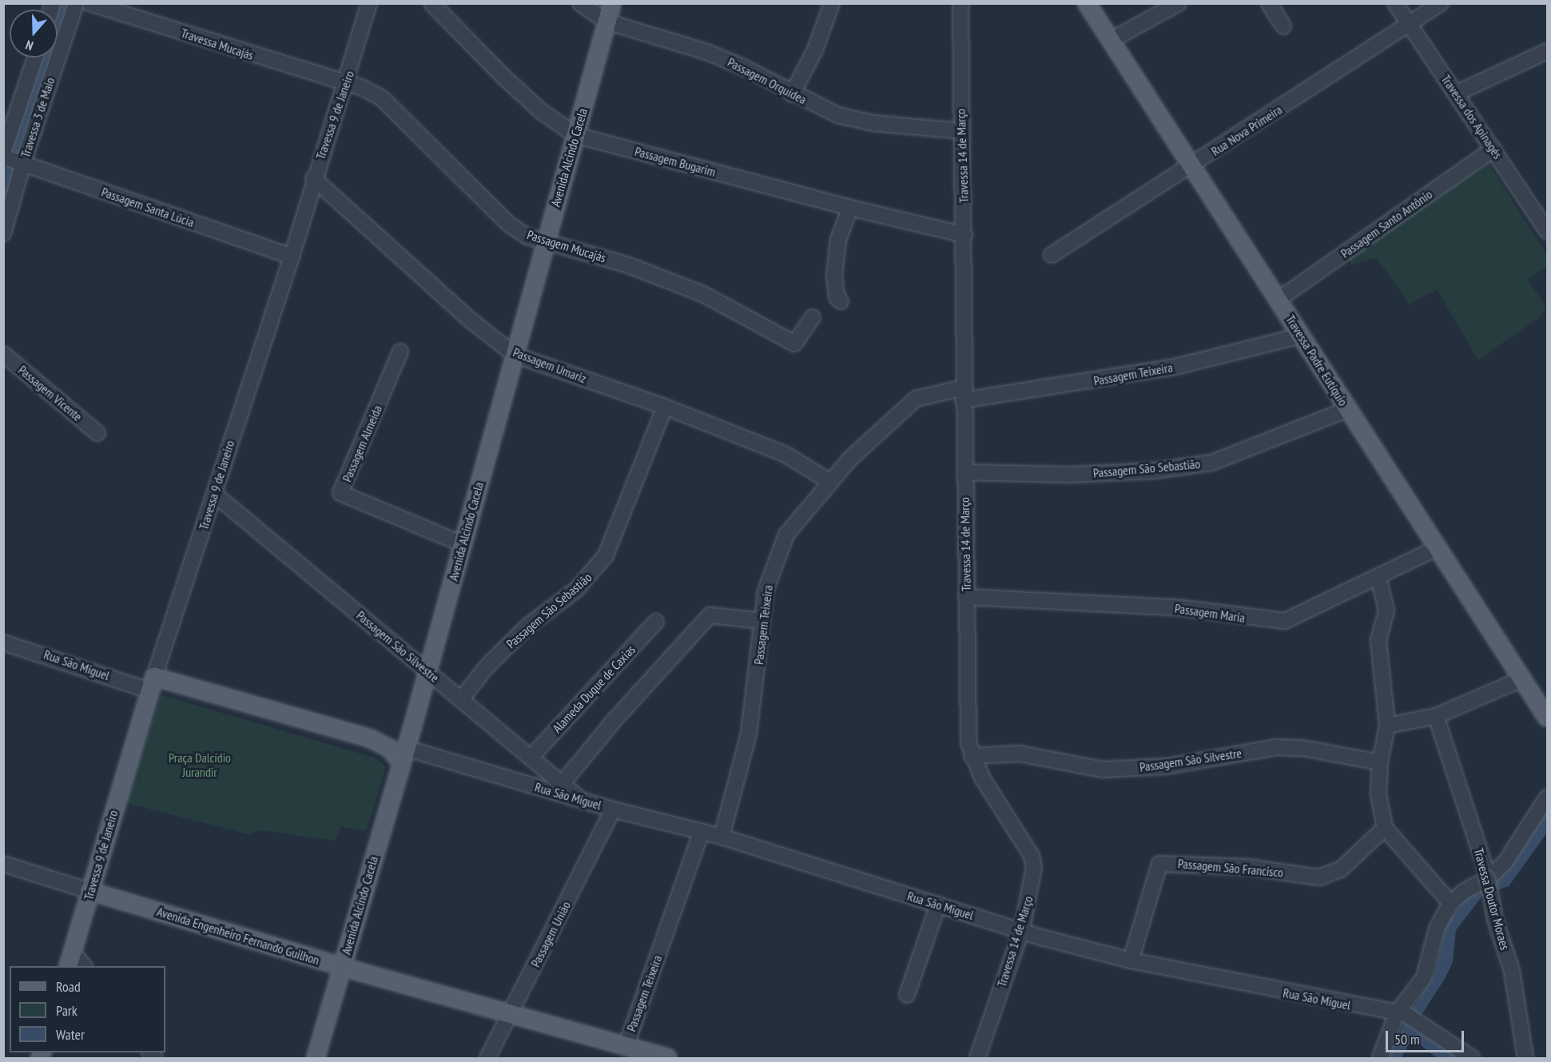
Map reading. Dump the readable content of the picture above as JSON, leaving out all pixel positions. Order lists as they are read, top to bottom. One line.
{"streets":{"main road":["Travessa 9 de Janeiro","Avenida Alcindo Cacela","Travessa Padre Eutíquio","Rua São Miguel","Avenida Engenheiro Fernando Guilhon"],"street":["Travessa Mucajás","Passagem Orquídea","Travessa dos Apinagés","Travessa 3 de Maio","Rua Nova Primeira","Travessa 14 de Março","Passagem Bugarim","Passagem Santa Lúcia","Passagem Santo Antônio","Passagem Mucajás","Passagem Umariz","Passagem Teixeira","Passagem Vicente","Passagem Almeida","Passagem São Sebastião","Passagem Maria","Passagem São Silvestre","Alameda Duque de Caxias","Passagem São Francisco","Travessa Doutor Moraes","Passagem União"]},"crossings":[["Travessa Mucajás","Travessa 9 de Janeiro"],["Travessa Mucajás","Passagem Mucajás"],["Passagem Orquídea","Travessa 14 de Março"],["Passagem Orquídea","Avenida Alcindo Cacela"],["Travessa 9 de Janeiro","Passagem Santa Lúcia"],["Travessa 9 de Janeiro","Passagem Mucajás"],["Travessa 9 de Janeiro","Passagem Umariz"],["Travessa 9 de Janeiro","Passagem São Silvestre"],["Travessa 9 de Janeiro","Rua São Miguel"],["Travessa 9 de Janeiro","Avenida Engenheiro Fernando Guilhon"],["Travessa dos Apinagés","Rua Nova Primeira"],["Travessa dos Apinagés","Passagem Santo Antônio"],["Travessa 3 de Maio","Passagem Santa Lúcia"],["Rua Nova Primeira","Travessa Padre Eutíquio"],["Travessa 14 de Março","Passagem Bugarim"],["Travessa 14 de Março","Passagem Teixeira"],["Travessa 14 de Março","Passagem São Sebastião"],["Travessa 14 de Março","Passagem Maria"],["Travessa 14 de Março","Passagem São Silvestre"],["Travessa 14 de Março","Rua São Miguel"],["Avenida Alcindo Cacela","Passagem Bugarim"],["Avenida Alcindo Cacela","Passagem Mucajás"],["Avenida Alcindo Cacela","Passagem Umariz"],["Avenida Alcindo Cacela","Passagem Almeida"],["Avenida Alcindo Cacela","Passagem São Silvestre"],["Avenida Alcindo Cacela","Rua São Miguel"],["Avenida Alcindo Cacela","Avenida Engenheiro Fernando Guilhon"],["Passagem Santo Antônio","Travessa Padre Eutíquio"],["Travessa Padre Eutíquio","Passagem Teixeira"],["Travessa Padre Eutíquio","Passagem São Sebastião"],["Travessa Padre Eutíquio","Passagem Maria"],["Passagem Umariz","Passagem Teixeira"],["Passagem Umariz","Passagem São Sebastião"],["Passagem Teixeira","Rua São Miguel"],["Passagem Teixeira","Avenida Engenheiro Fernando Guilhon"],["Passagem São Sebastião","Passagem São Silvestre"],["Passagem São Silvestre","Rua São Miguel"],["Passagem São Silvestre","Alameda Duque de Caxias"],["Rua São Miguel","Passagem São Francisco"],["Rua São Miguel","Passagem União"],["Passagem União","Avenida Engenheiro Fernando Guilhon"]],"parks":["Praça Dalcídio Jurandir"],"legend":["Road","Park","Water"],"scale_bar":"50 m","north":"bottom"}
